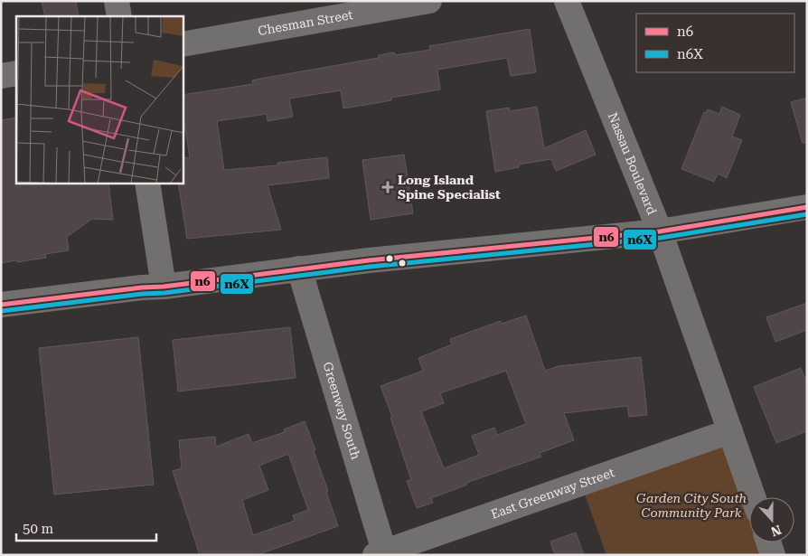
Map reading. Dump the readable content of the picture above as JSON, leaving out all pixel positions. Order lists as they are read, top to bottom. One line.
{"streets":{"main road":["Nassau Boulevard"],"street":["Chesman Street","Greenway South","East Greenway Street"]},"crossings":[["Nassau Boulevard","East Greenway Street"],["Greenway South","East Greenway Street"]],"parks":["Garden City South Community Park"],"places":{"health":["Long Island Spine Specialist"]},"lines":["transit line n6","transit line n6X"],"legend":["n6","n6X"],"scale_bar":"50 m","north":"bottom"}
